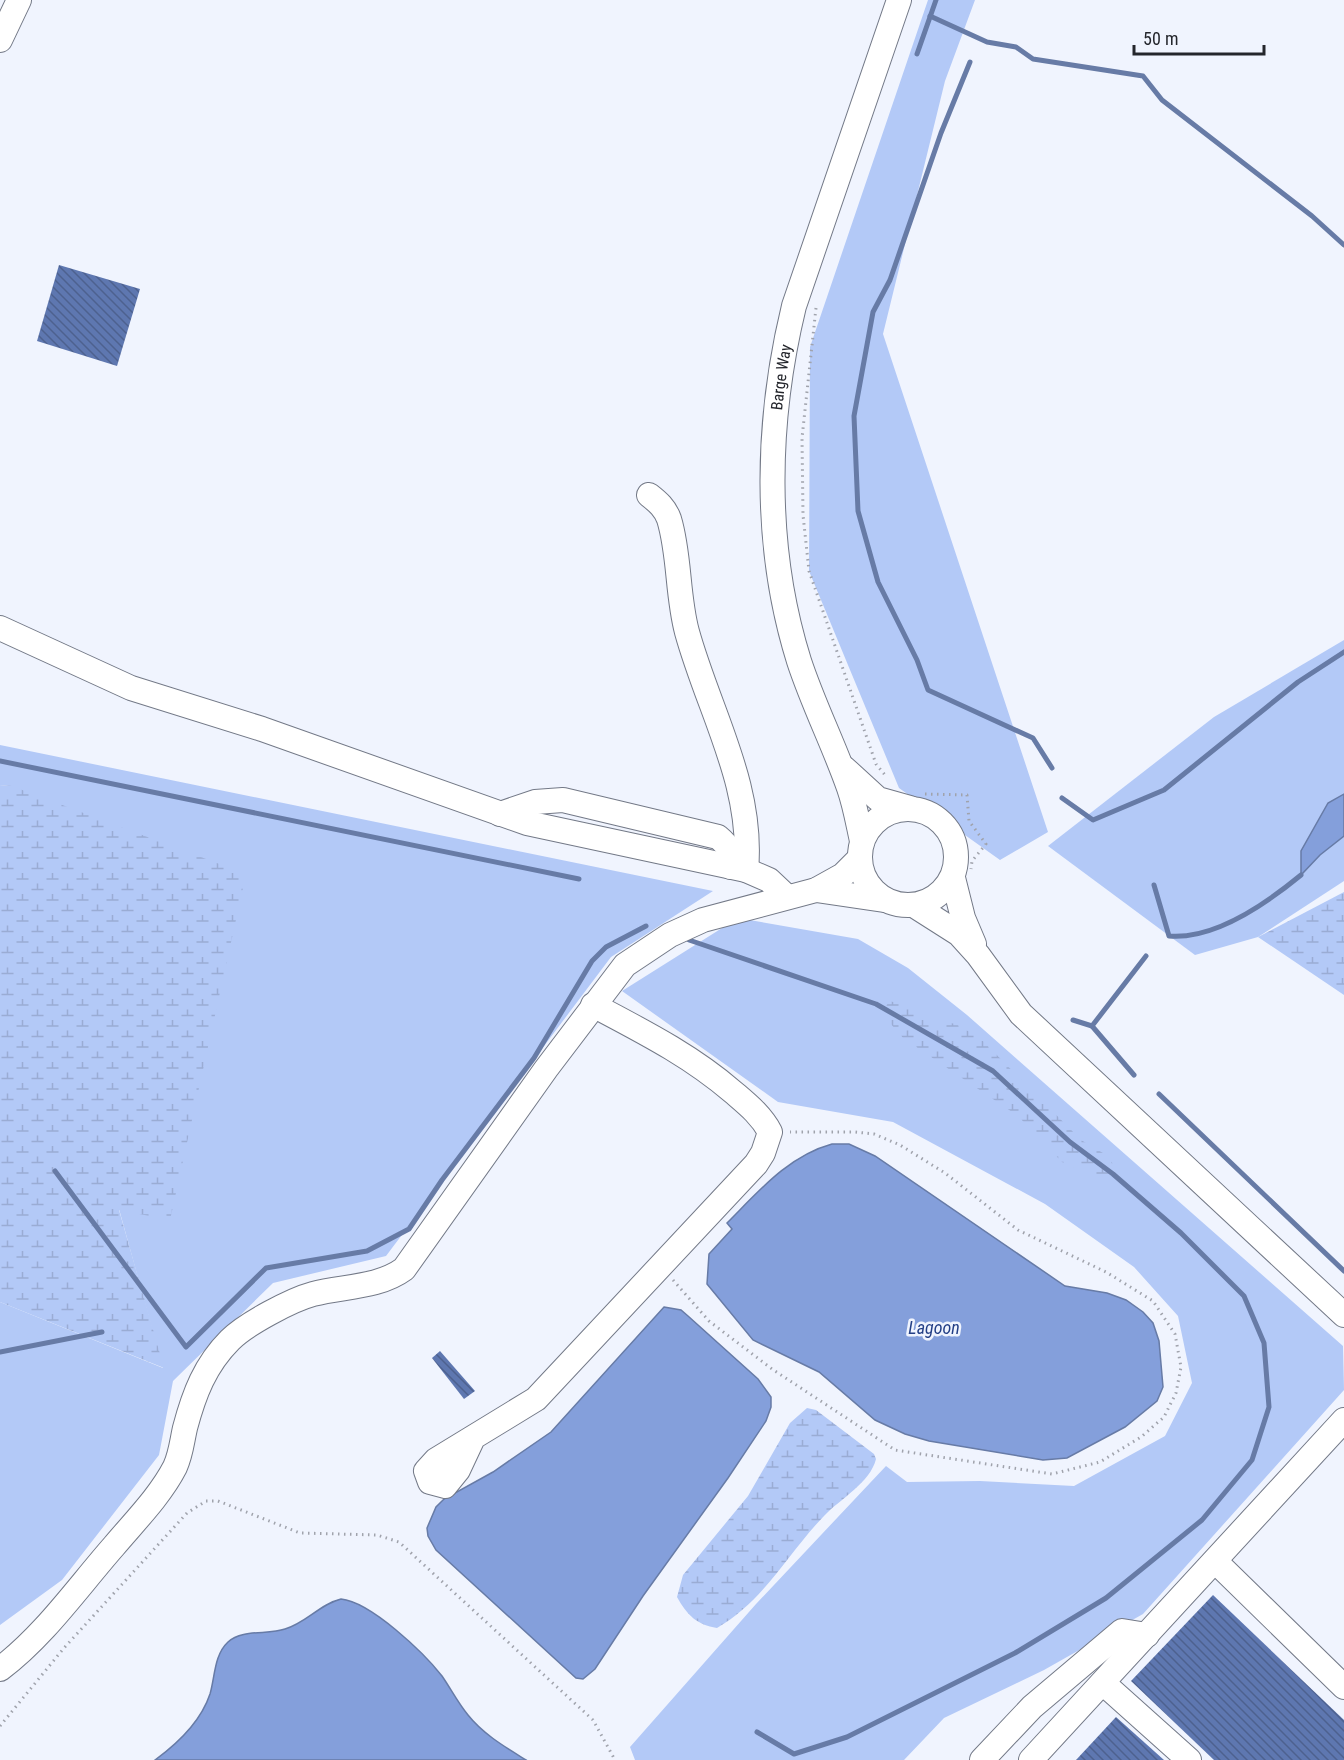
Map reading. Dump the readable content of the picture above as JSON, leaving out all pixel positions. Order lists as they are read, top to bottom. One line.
{"streets":{"street":["Barge Way"]},"water":["Lagoon"],"scale_bar":"50 m"}
